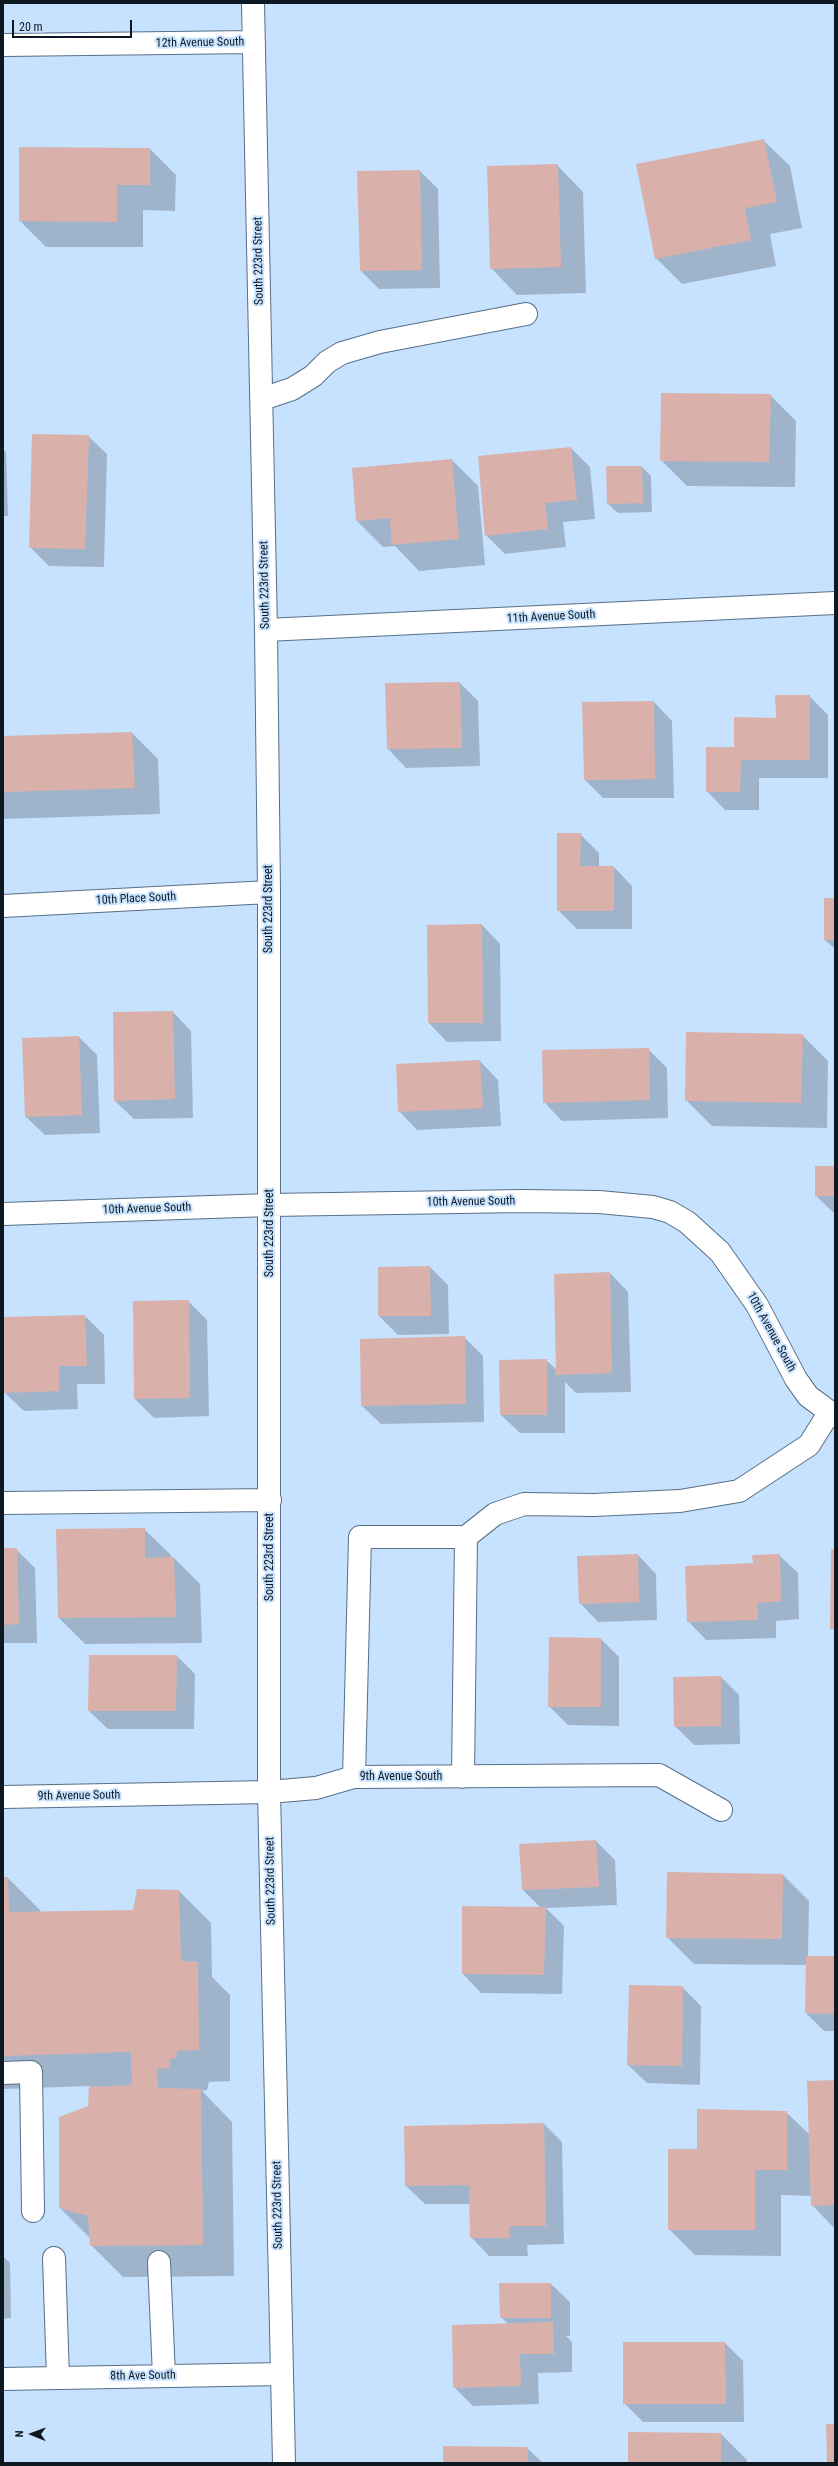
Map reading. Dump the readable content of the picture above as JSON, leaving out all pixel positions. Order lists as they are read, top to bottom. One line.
{"streets":{"street":["12th Avenue South","South 223rd Street","11th Avenue South","10th Place South","10th Avenue South","9th Avenue South","8th Ave South"]},"crossings":[["12th Avenue South","South 223rd Street"],["South 223rd Street","11th Avenue South"],["South 223rd Street","10th Place South"],["South 223rd Street","10th Avenue South"],["South 223rd Street","9th Avenue South"],["South 223rd Street","8th Ave South"]],"scale_bar":"20 m","north":"left"}
